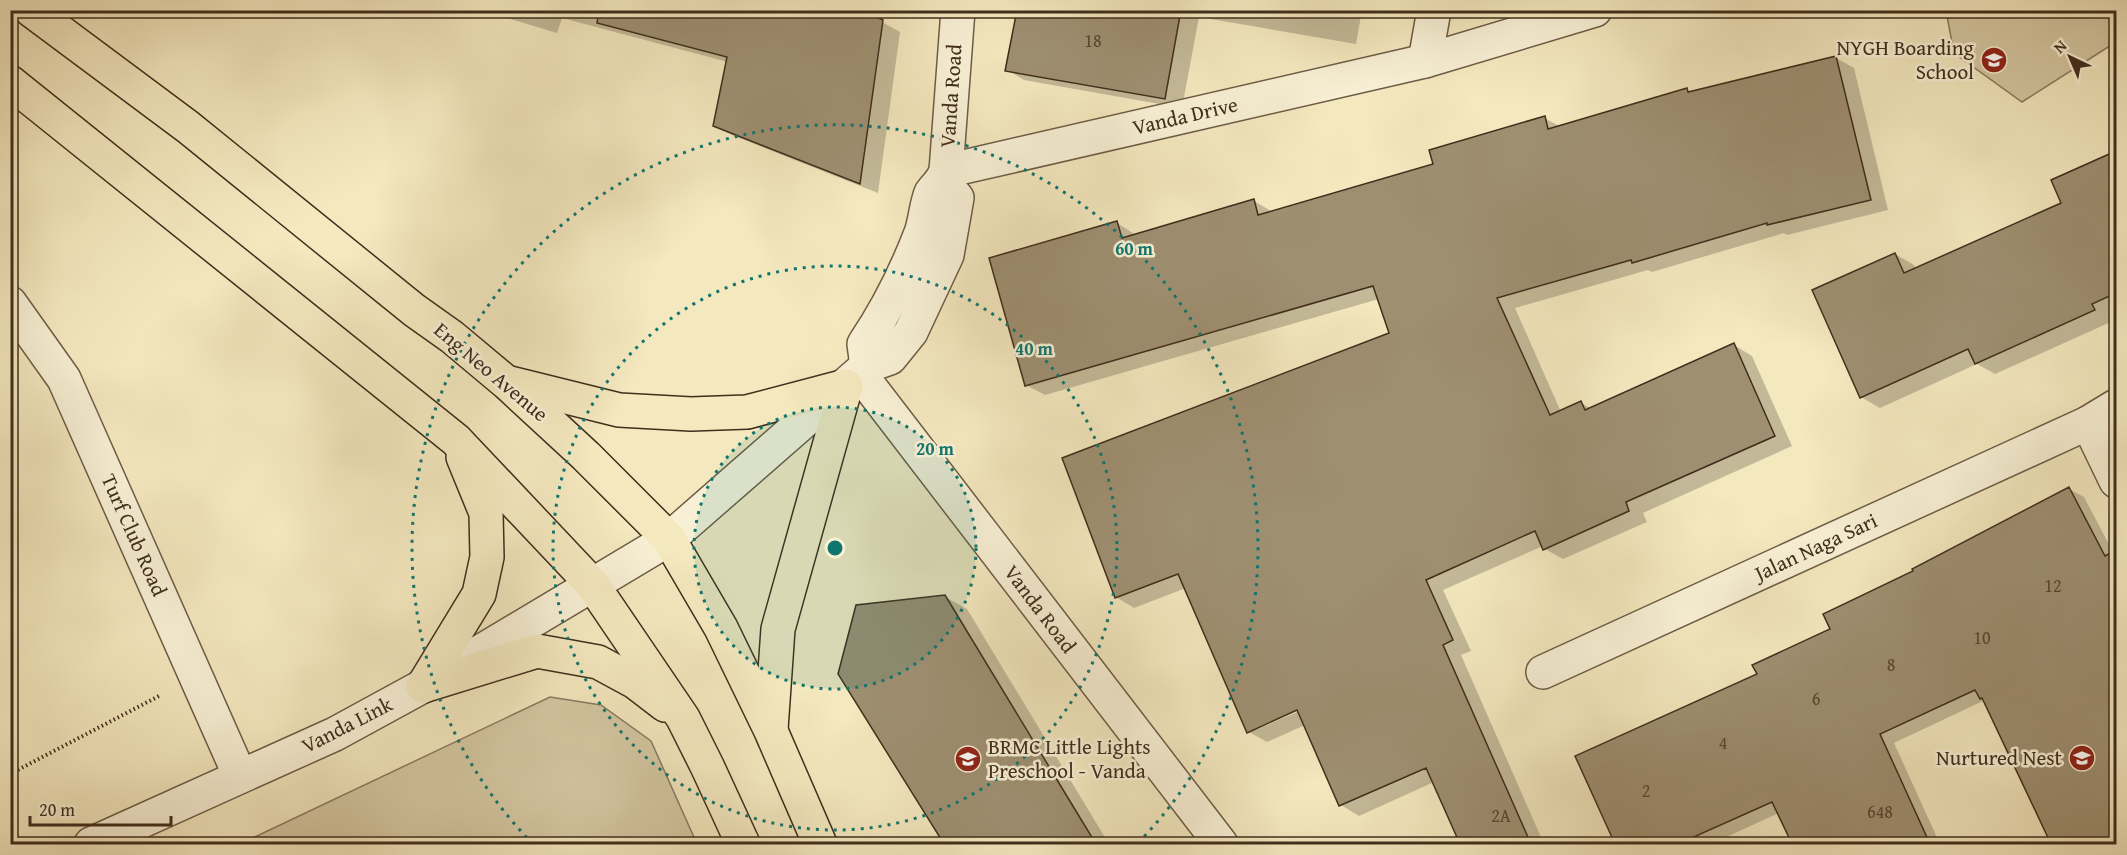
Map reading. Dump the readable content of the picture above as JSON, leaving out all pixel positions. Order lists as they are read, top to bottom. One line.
{"streets":{"main road":["Eng Neo Avenue"],"street":["Vanda Road","Vanda Drive","Turf Club Road","Jalan Naga Sari","Vanda Link"]},"crossings":[["Vanda Road","Vanda Drive"],["Turf Club Road","Vanda Link"]],"places":{"school or university":["NYGH Boarding School","Nurtured Nest","BRMC Little Lights Preschool - Vanda"]},"house_numbers":["18","12","10","8","6","4","2","648","2A"],"scale_bar":"20 m","north":"top left","rings":["60 m","40 m","20 m"]}
